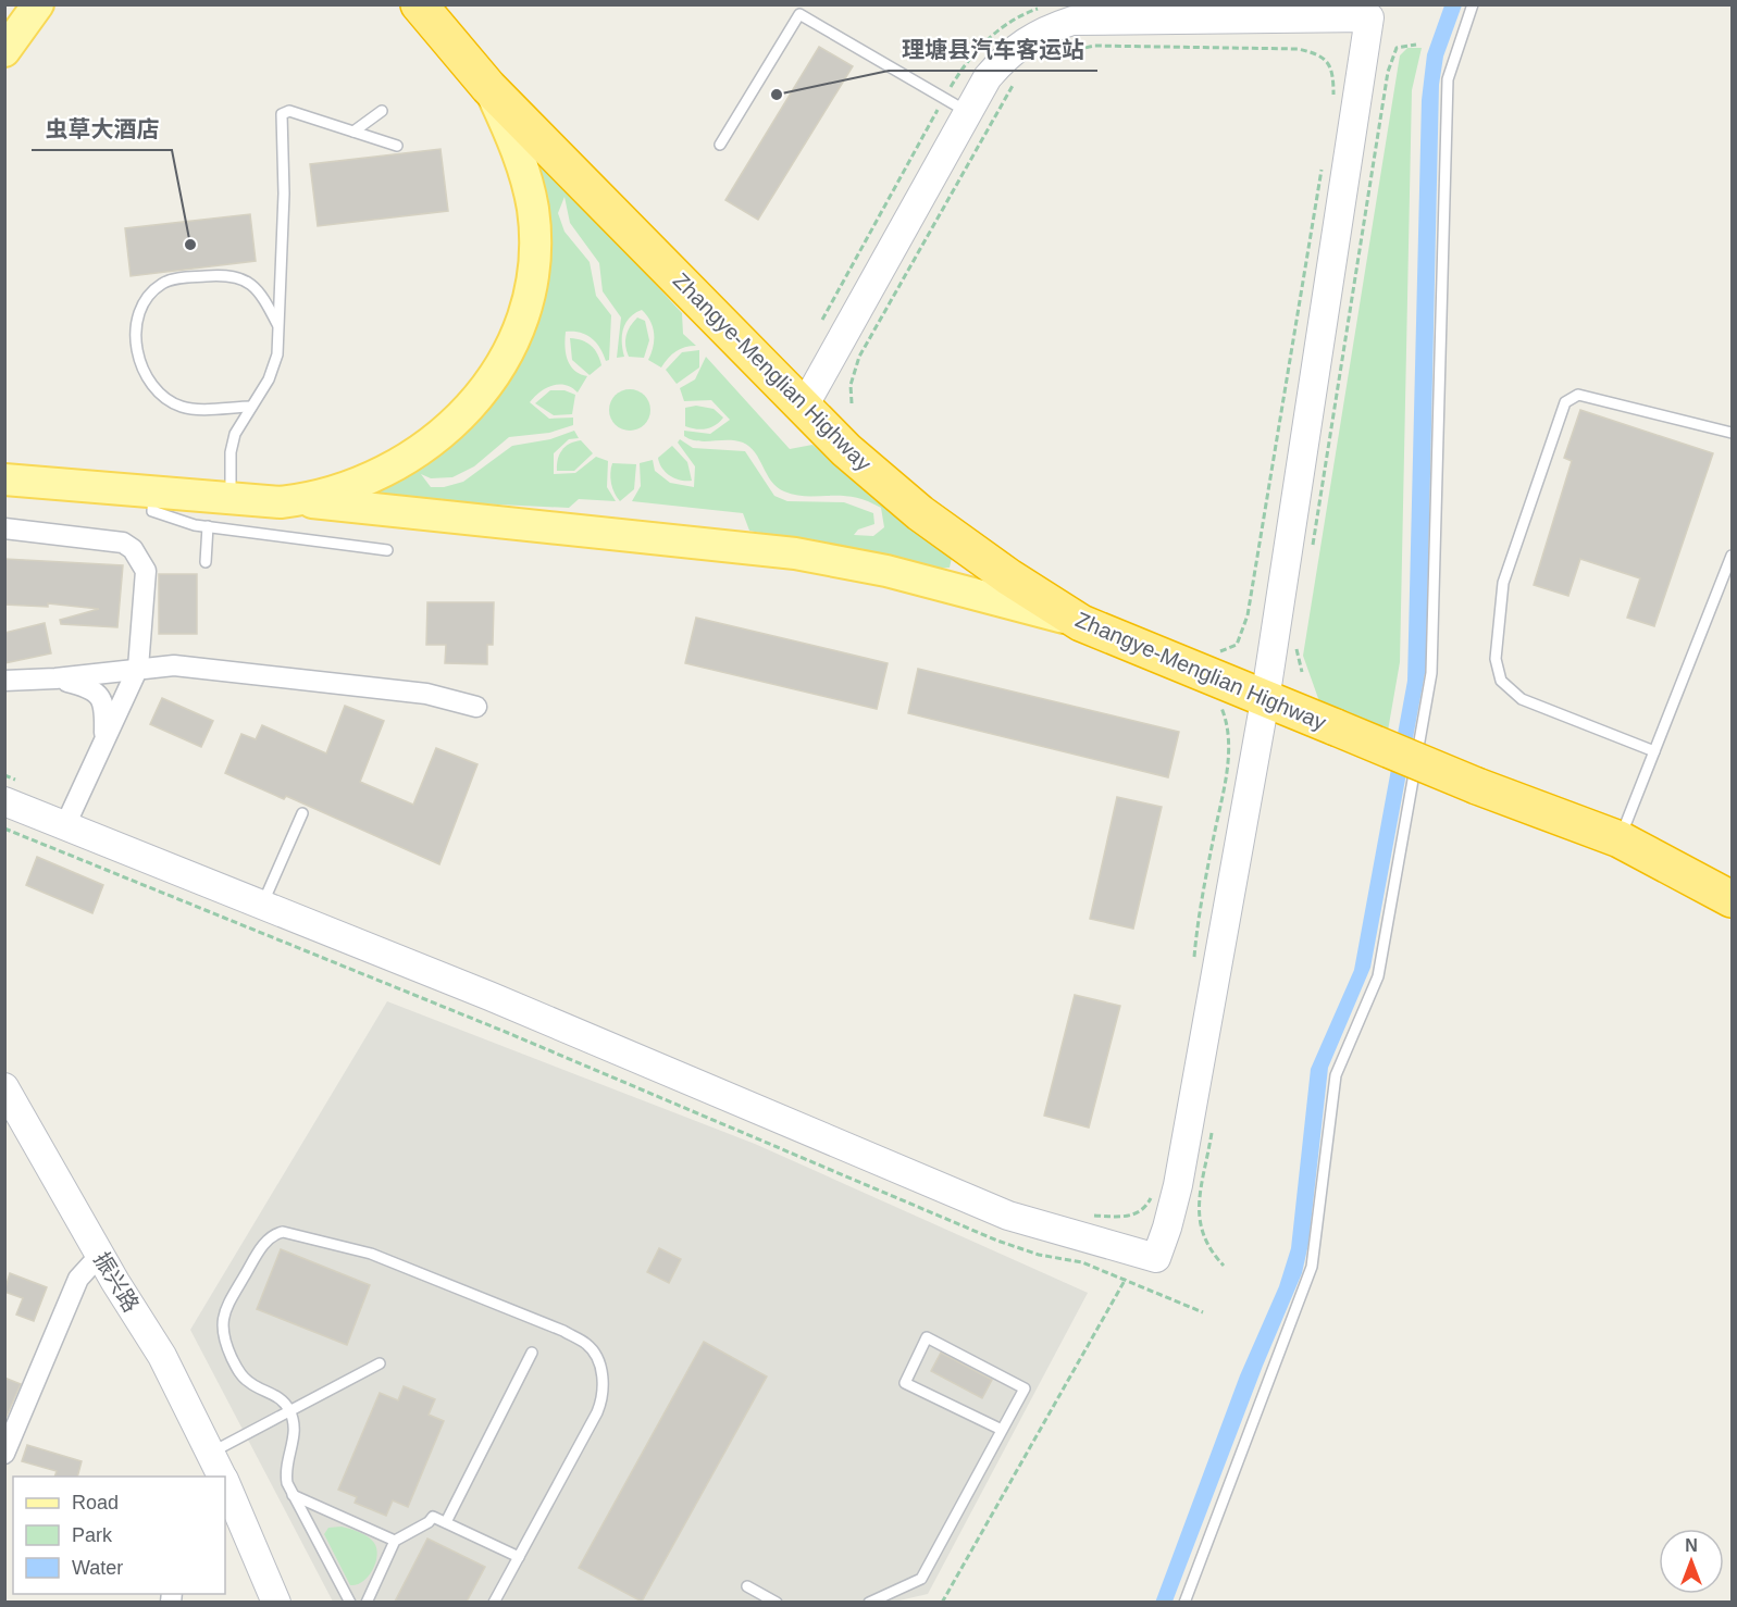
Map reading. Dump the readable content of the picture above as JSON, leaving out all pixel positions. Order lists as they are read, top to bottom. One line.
{"streets":{"highway":["Zhangye-Menglian Highway"],"street":["振兴路"]},"places":["理塘县汽车客运站","虫草大酒店"],"legend":["Road","Park","Water"],"north":"top"}
